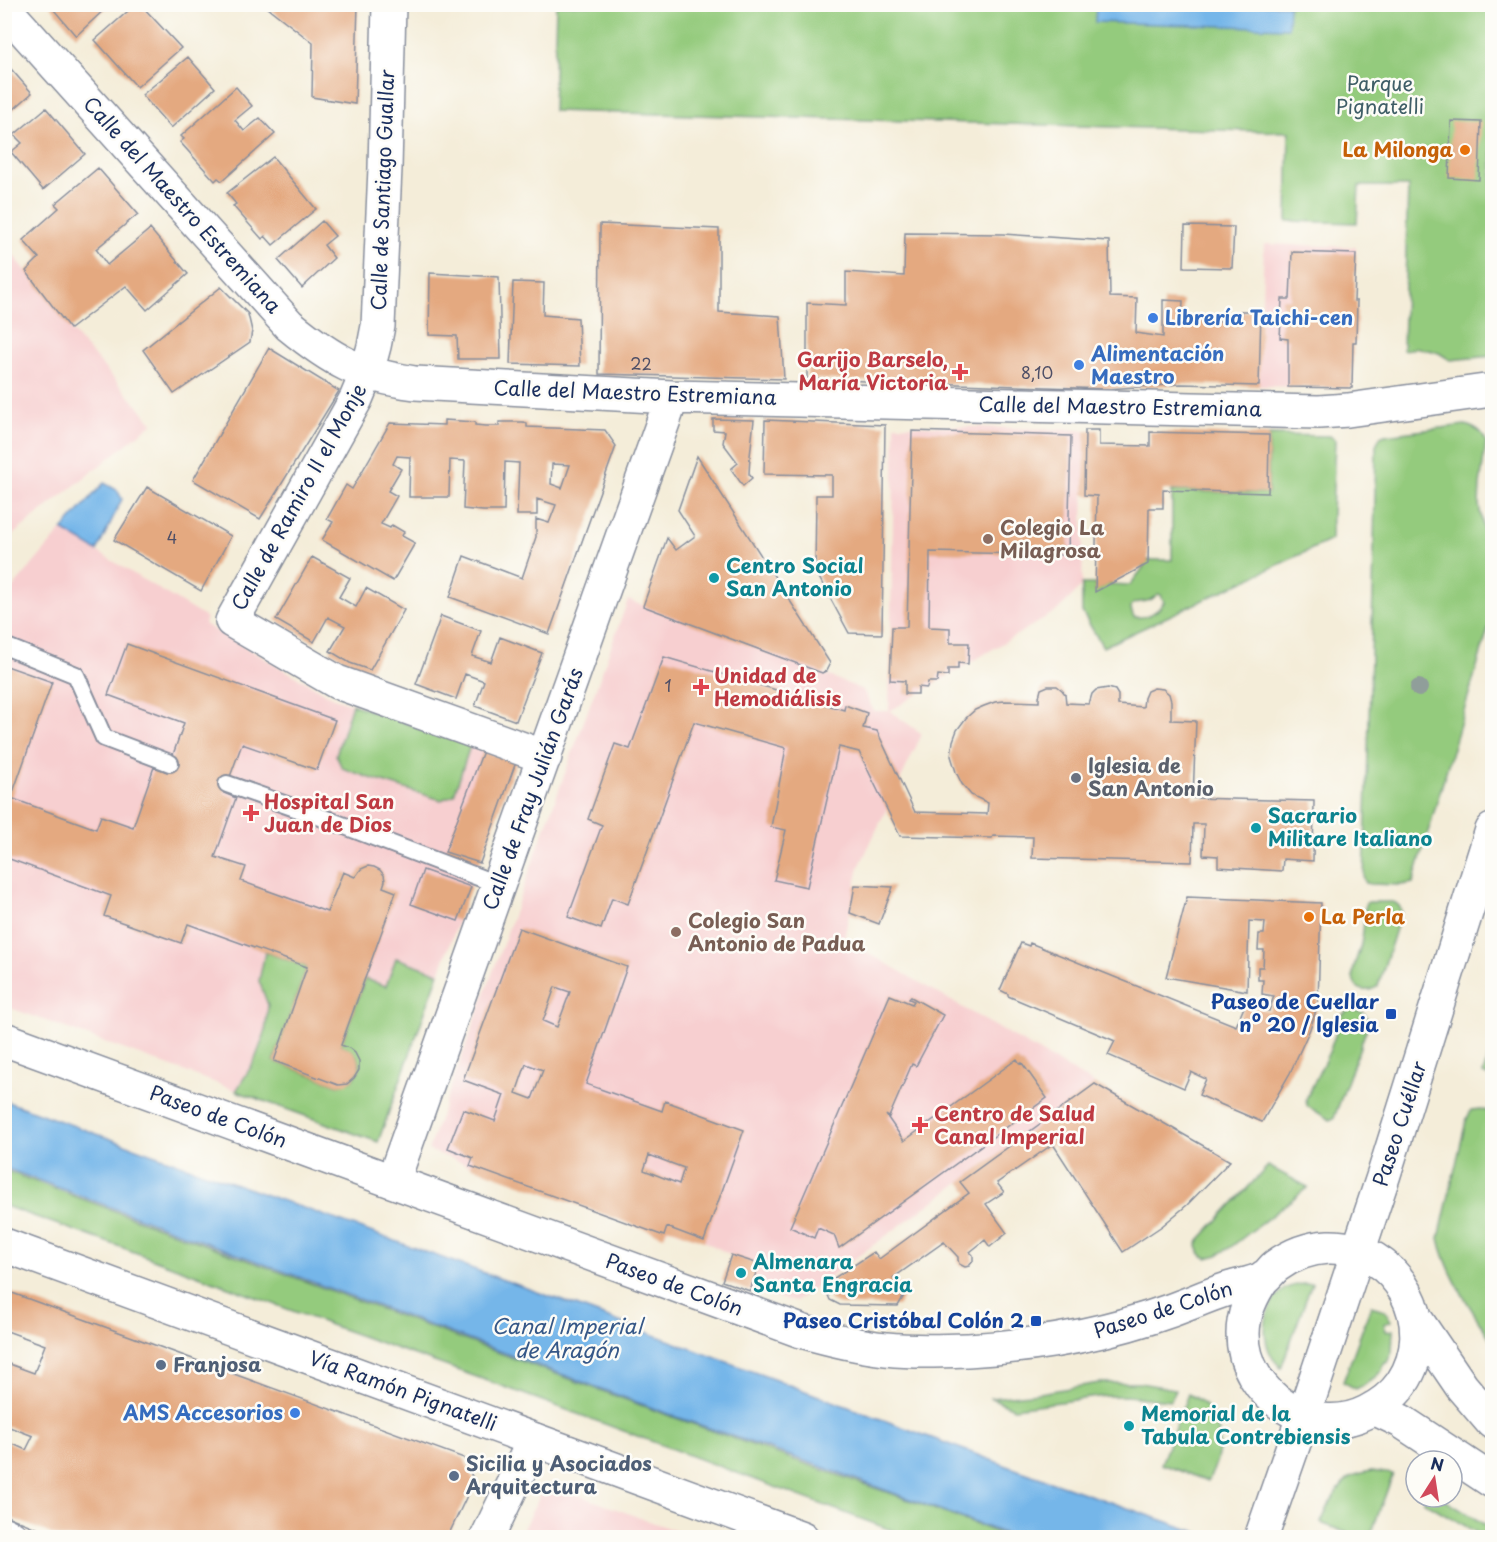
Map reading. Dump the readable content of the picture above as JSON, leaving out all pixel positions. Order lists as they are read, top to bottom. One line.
{"streets":{"main road":["Calle de Santiago Guallar","Calle del Maestro Estremiana","Calle de Ramiro II el Monje","Calle de Fray Julián Garás","Paseo de Colón","Paseo Cuéllar","Vía Ramón Pignatelli"]},"crossings":[["Calle de Santiago Guallar","Calle del Maestro Estremiana"],["Calle de Santiago Guallar","Calle de Ramiro II el Monje"],["Calle del Maestro Estremiana","Calle de Ramiro II el Monje"],["Calle del Maestro Estremiana","Calle de Fray Julián Garás"],["Calle de Ramiro II el Monje","Calle de Fray Julián Garás"],["Calle de Fray Julián Garás","Paseo de Colón"],["Paseo de Colón","Paseo Cuéllar"]],"water":["Canal Imperial de Aragón"],"parks":["Parque Pignatelli"],"places":{"other":["La Milonga","Librería Taichi-cen","Alimentación Maestro","Colegio La Milagrosa","Centro Social San Antonio","Iglesia de San Antonio","Sacrario Militare Italiano","La Perla","Colegio San Antonio de Padua","Almenara Santa Engracia","Franjosa","AMS Accesorios","Memorial de la Tabula Contrebiensis","Sicilia y Asociados Arquitectura"],"health":["Garijo Barselo, María Victoria","Unidad de Hemodiálisis","Hospital San Juan de Dios","Centro de Salud Canal Imperial"],"transit":["Paseo de Cuellar nº 20 / Iglesia","Paseo Cristóbal Colón 2"]},"house_numbers":["22","8,10","4","1"],"north":"top"}
